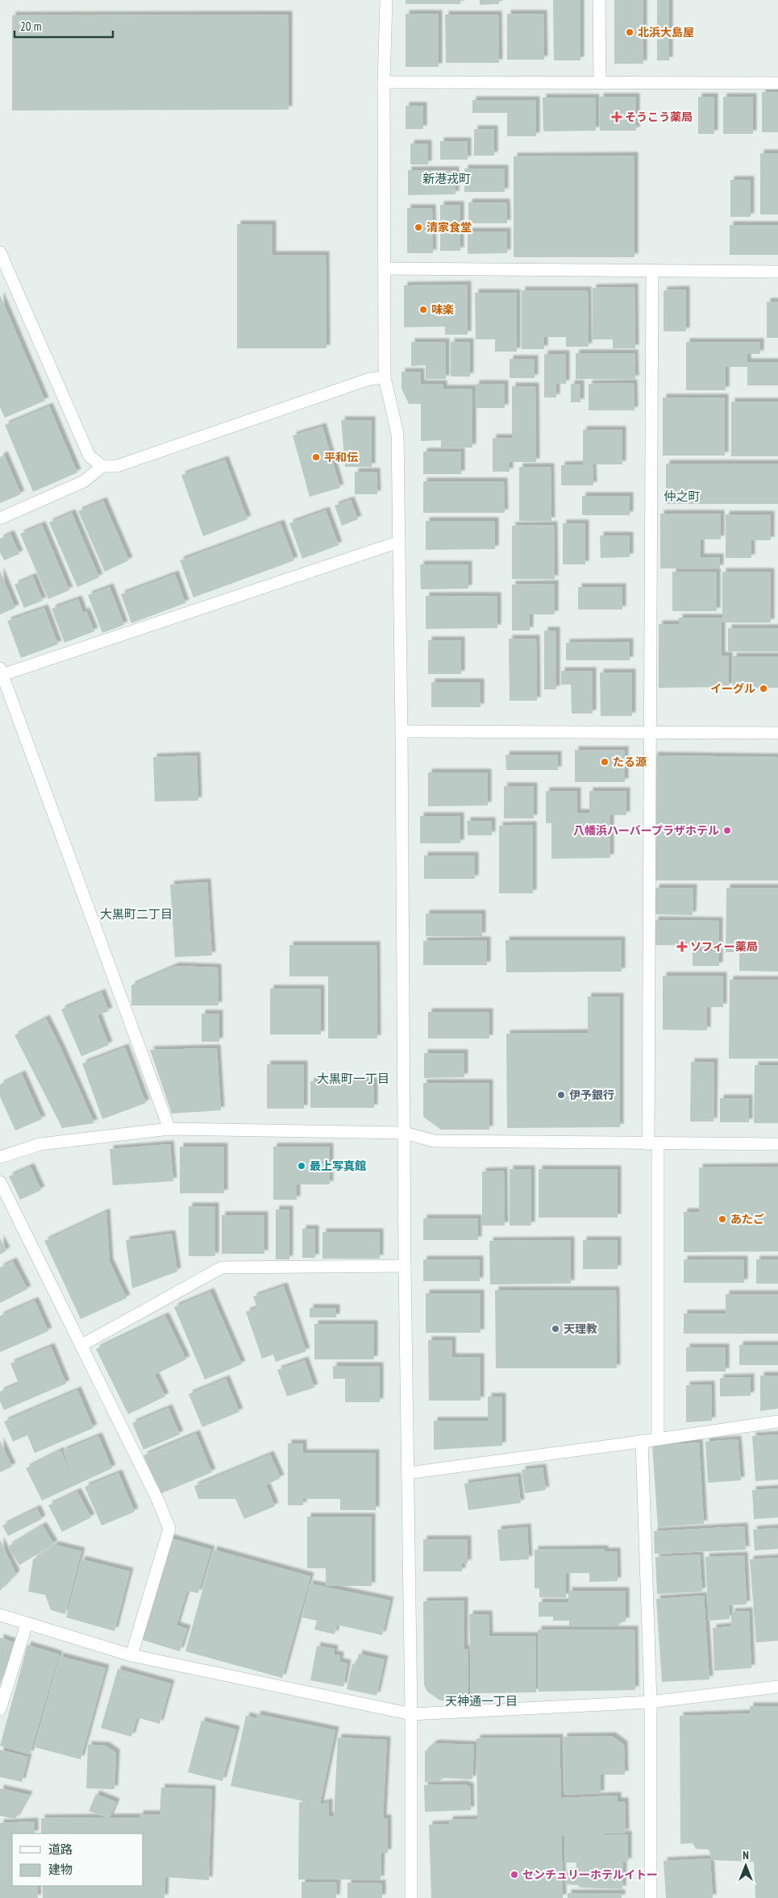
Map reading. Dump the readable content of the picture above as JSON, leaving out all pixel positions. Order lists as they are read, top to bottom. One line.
{"districts":["新港戎町","仲之町","大黒町二丁目","大黒町一丁目","天神通一丁目"],"places":{"other":["北浜大島屋","清家食堂","味楽","平和伝","イーグル","たる源","八幡浜ハーバープラザホテル","伊予銀行","最上写真館","あたご","天理教","センチュリーホテルイトー"],"health":["そうこう薬局","ソフィー薬局"]},"legend":["道路","建物"],"scale_bar":"20 m","north":"top"}
